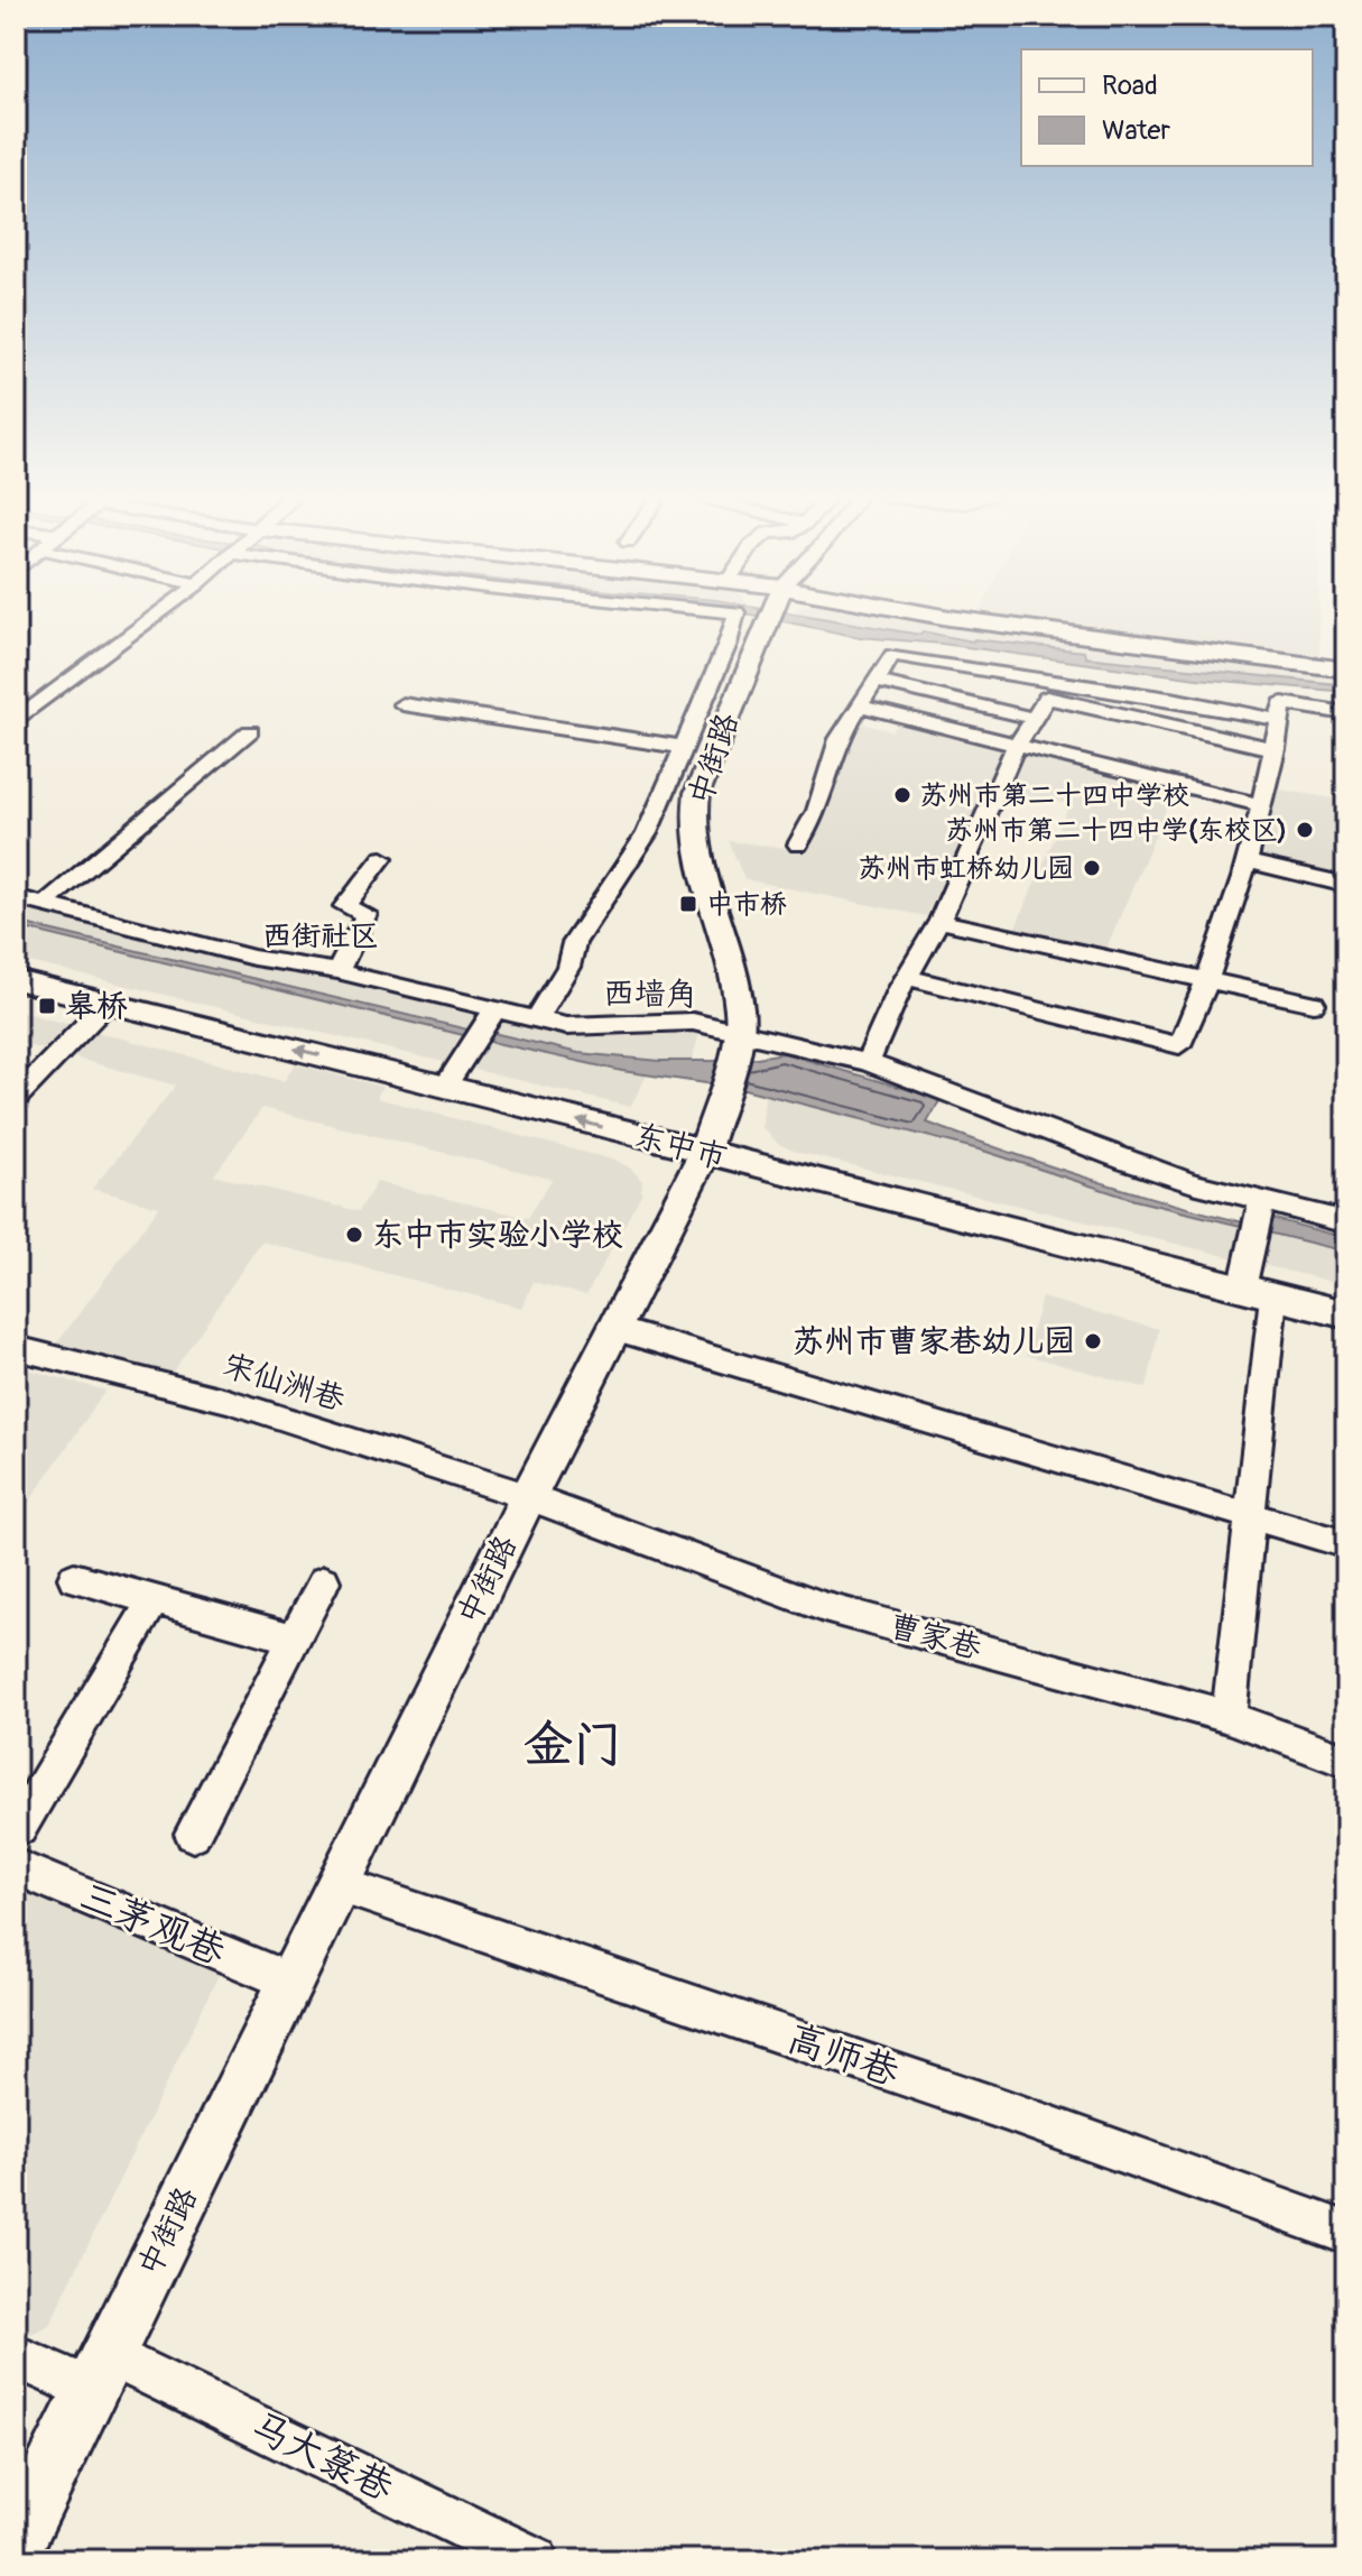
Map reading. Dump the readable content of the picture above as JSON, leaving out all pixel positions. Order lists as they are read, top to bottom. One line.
{"streets":{"main road":["中街路","东中市"],"street":["西墙角","宋仙洲巷","曹家巷","三茅观巷","高师巷","马大箓巷"]},"crossings":[["中街路","西墙角"],["中街路","东中市"],["中街路","宋仙洲巷"],["中街路","曹家巷"],["中街路","三茅观巷"],["中街路","高师巷"],["中街路","马大箓巷"],["宋仙洲巷","曹家巷"]],"one_way":["东中市"],"districts":["西街社区","金门"],"places":{"other":["苏州市第二十四中学校","苏州市第二十四中学(东校区)","苏州市虹桥幼儿园","东中市实验小学校","苏州市曹家巷幼儿园"],"transit":["中市桥","皋桥"]},"legend":["Road","Water"]}
